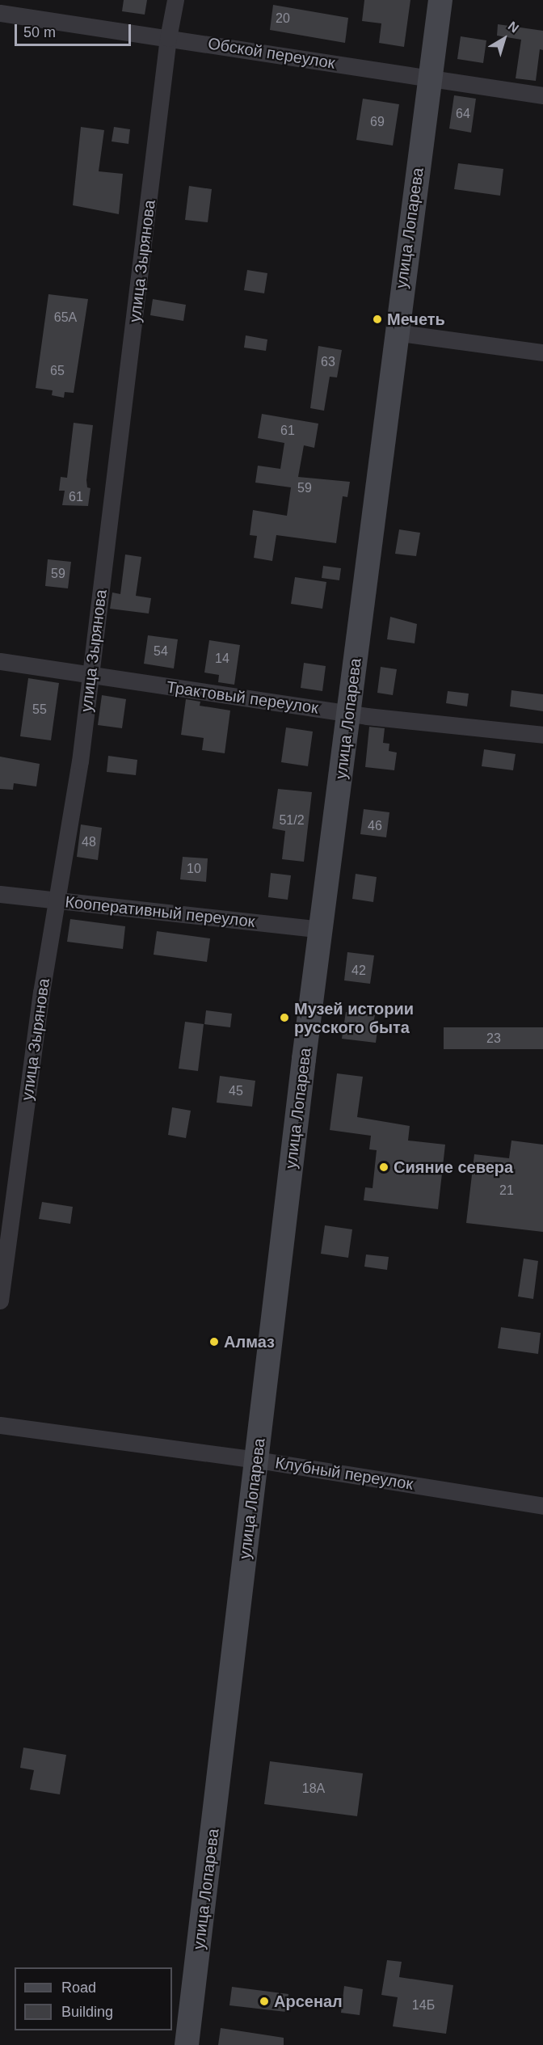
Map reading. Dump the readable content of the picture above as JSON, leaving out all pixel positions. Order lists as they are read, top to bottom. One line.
{"streets":{"main road":["улица Лопарева"],"street":["Обской переулок","улица Зырянова","Трактовый переулок","Кооперативный переулок","Клубный переулок"]},"crossings":[["Обской переулок","улица Лопарева"],["Обской переулок","улица Зырянова"],["улица Лопарева","Трактовый переулок"],["улица Лопарева","Кооперативный переулок"],["улица Лопарева","Клубный переулок"],["улица Зырянова","Трактовый переулок"],["улица Зырянова","Кооперативный переулок"]],"places":["Мечеть","Музей истории русского быта","Сияние севера","Алмаз","Арсенал"],"house_numbers":["20","64","69","65А","63","65","61","59","61","59","54","14","55","51/2","46","48","10","42","23","45","21","18А","14Б"],"legend":["Road","Building"],"scale_bar":"50 m","north":"top right"}
